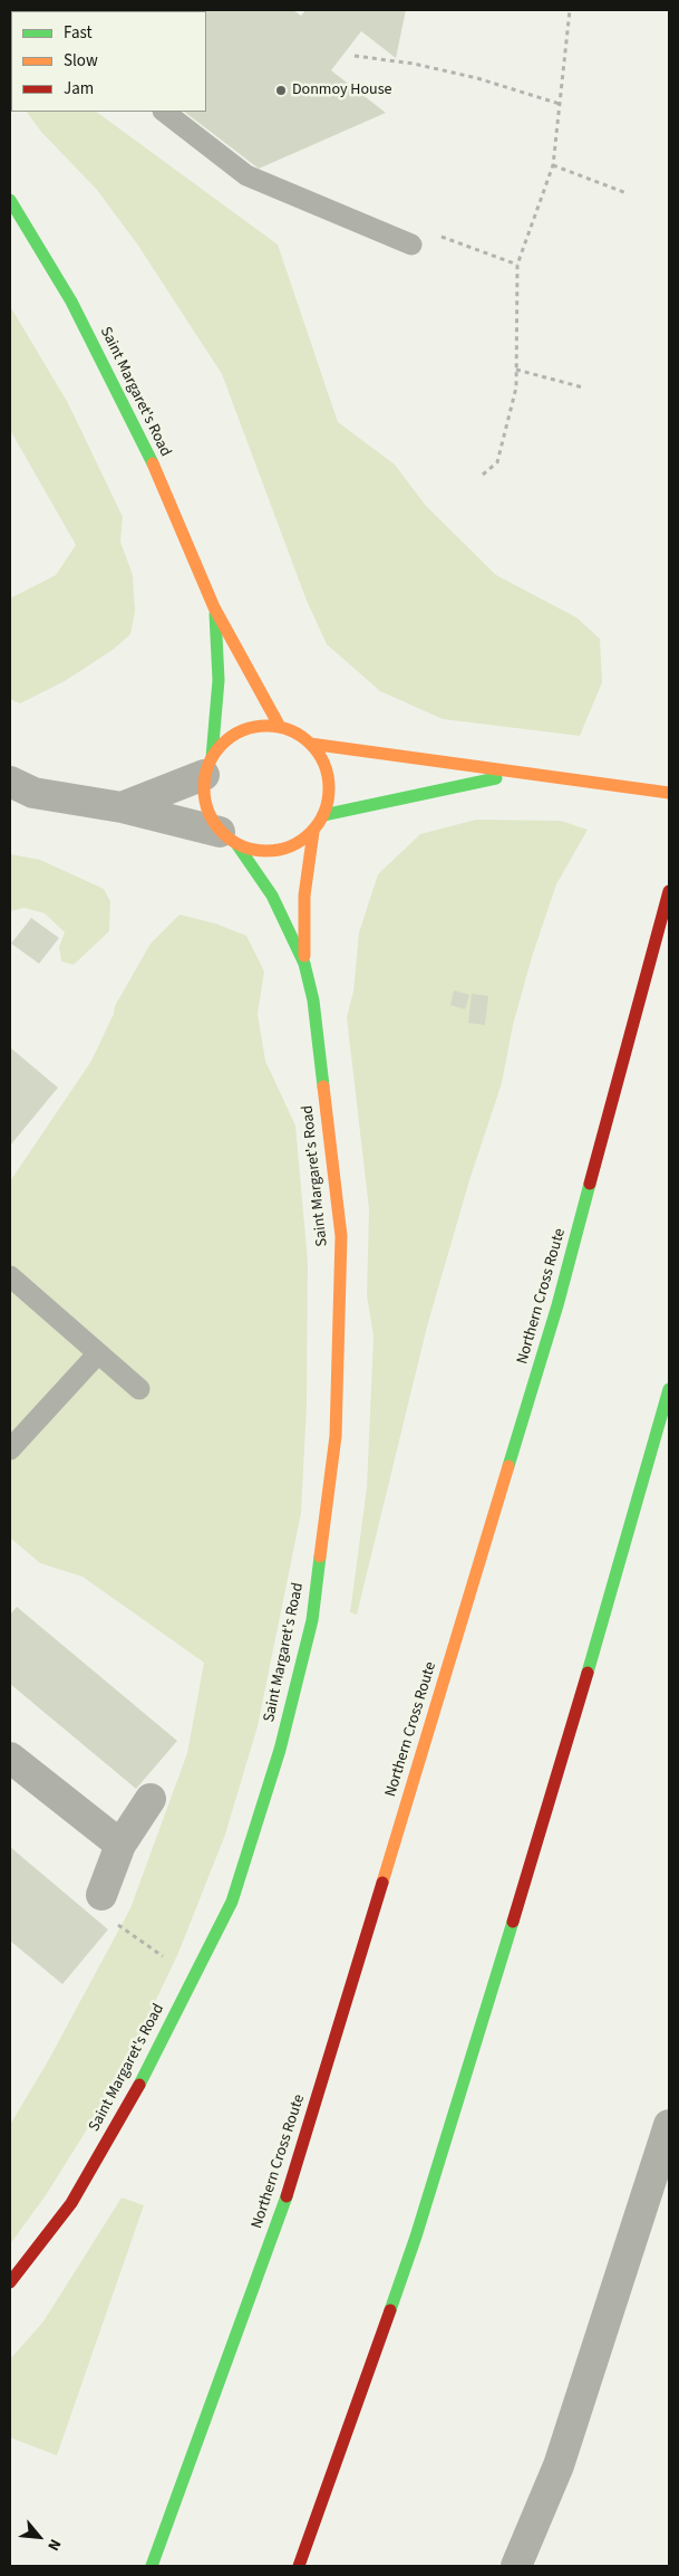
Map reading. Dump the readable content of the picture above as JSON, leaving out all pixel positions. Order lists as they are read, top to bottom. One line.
{"streets":{"main road":["Saint Margaret's Road","Northern Cross Route"]},"places":["Donmoy House"],"legend":["Fast","Slow","Jam"],"north":"bottom right"}
